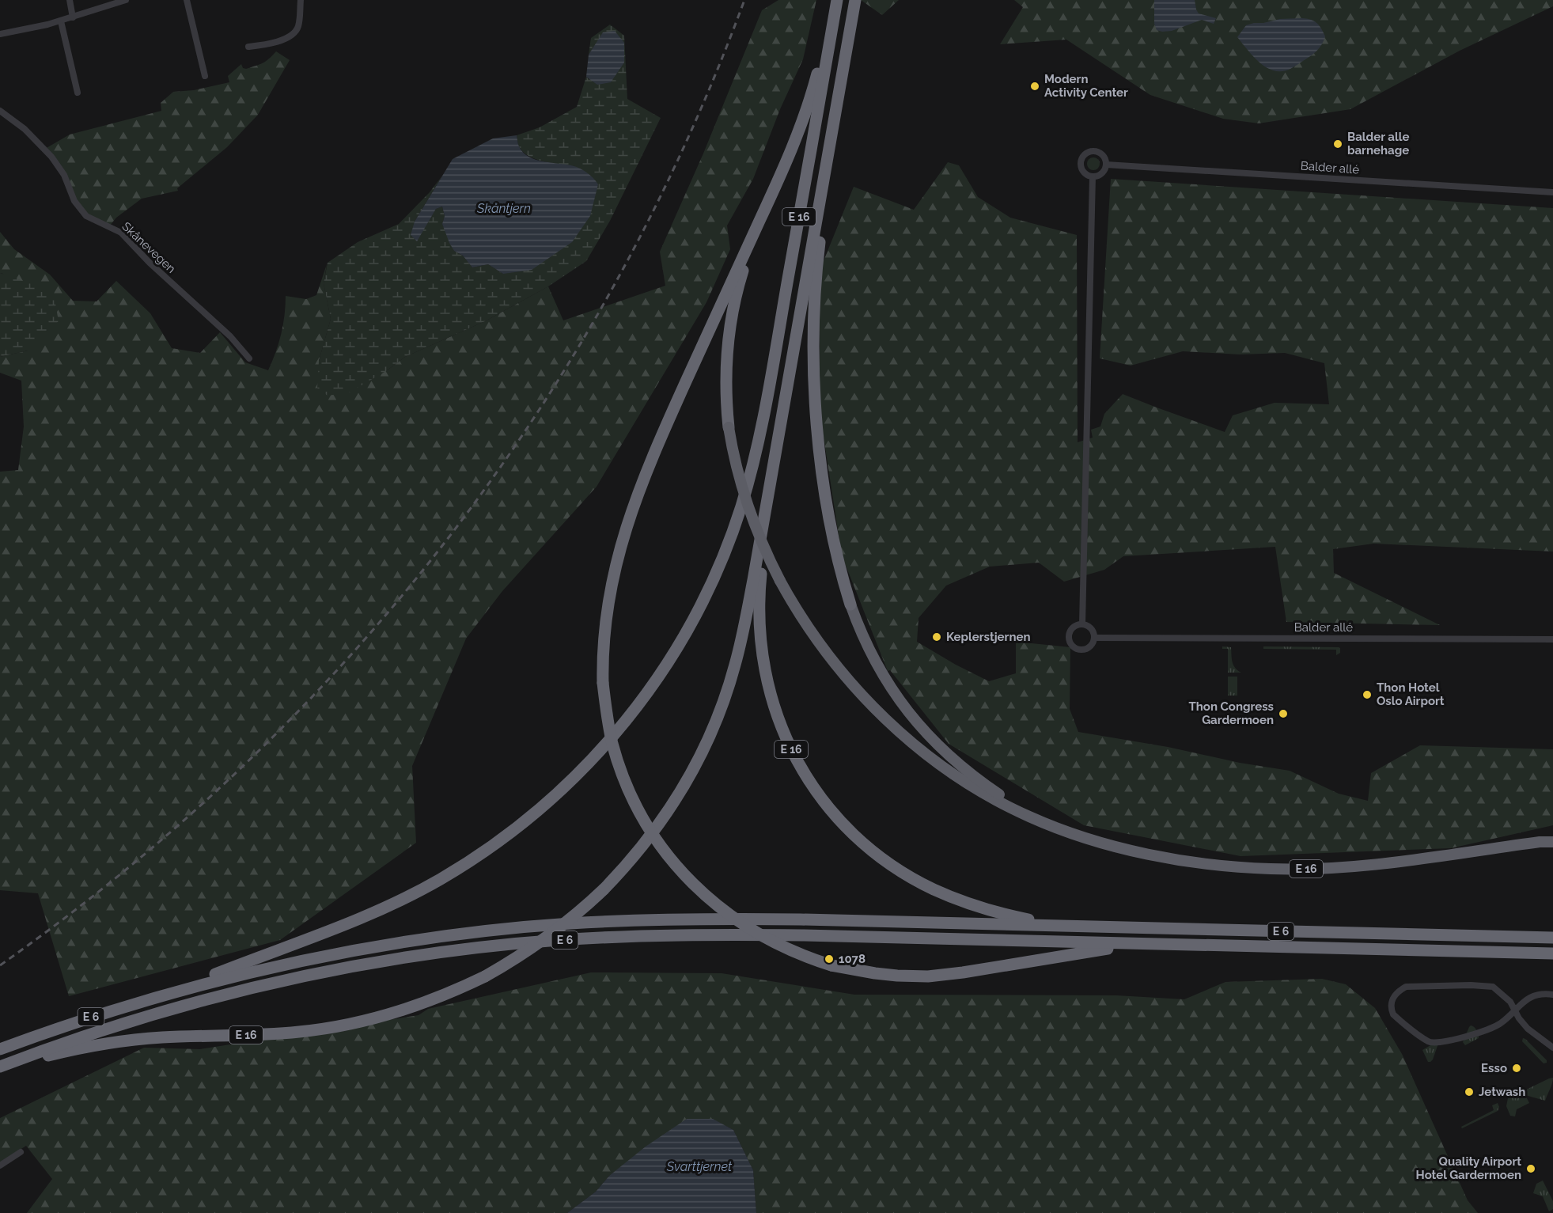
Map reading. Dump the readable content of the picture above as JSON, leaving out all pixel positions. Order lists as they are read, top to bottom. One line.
{"streets":{"highway":["E 16","E 6"],"street":["Balder allé","Skånevegen"]},"crossings":[["E 16","E 6"]],"water":["Skåntjern","Svarttjernet"],"places":["Modern Activity Center","Balder alle barnehage","Keplerstjernen","Thon Hotel Oslo Airport","Thon Congress Gardermoen","1078","Esso","Jetwash","Quality Airport Hotel Gardermoen"]}
